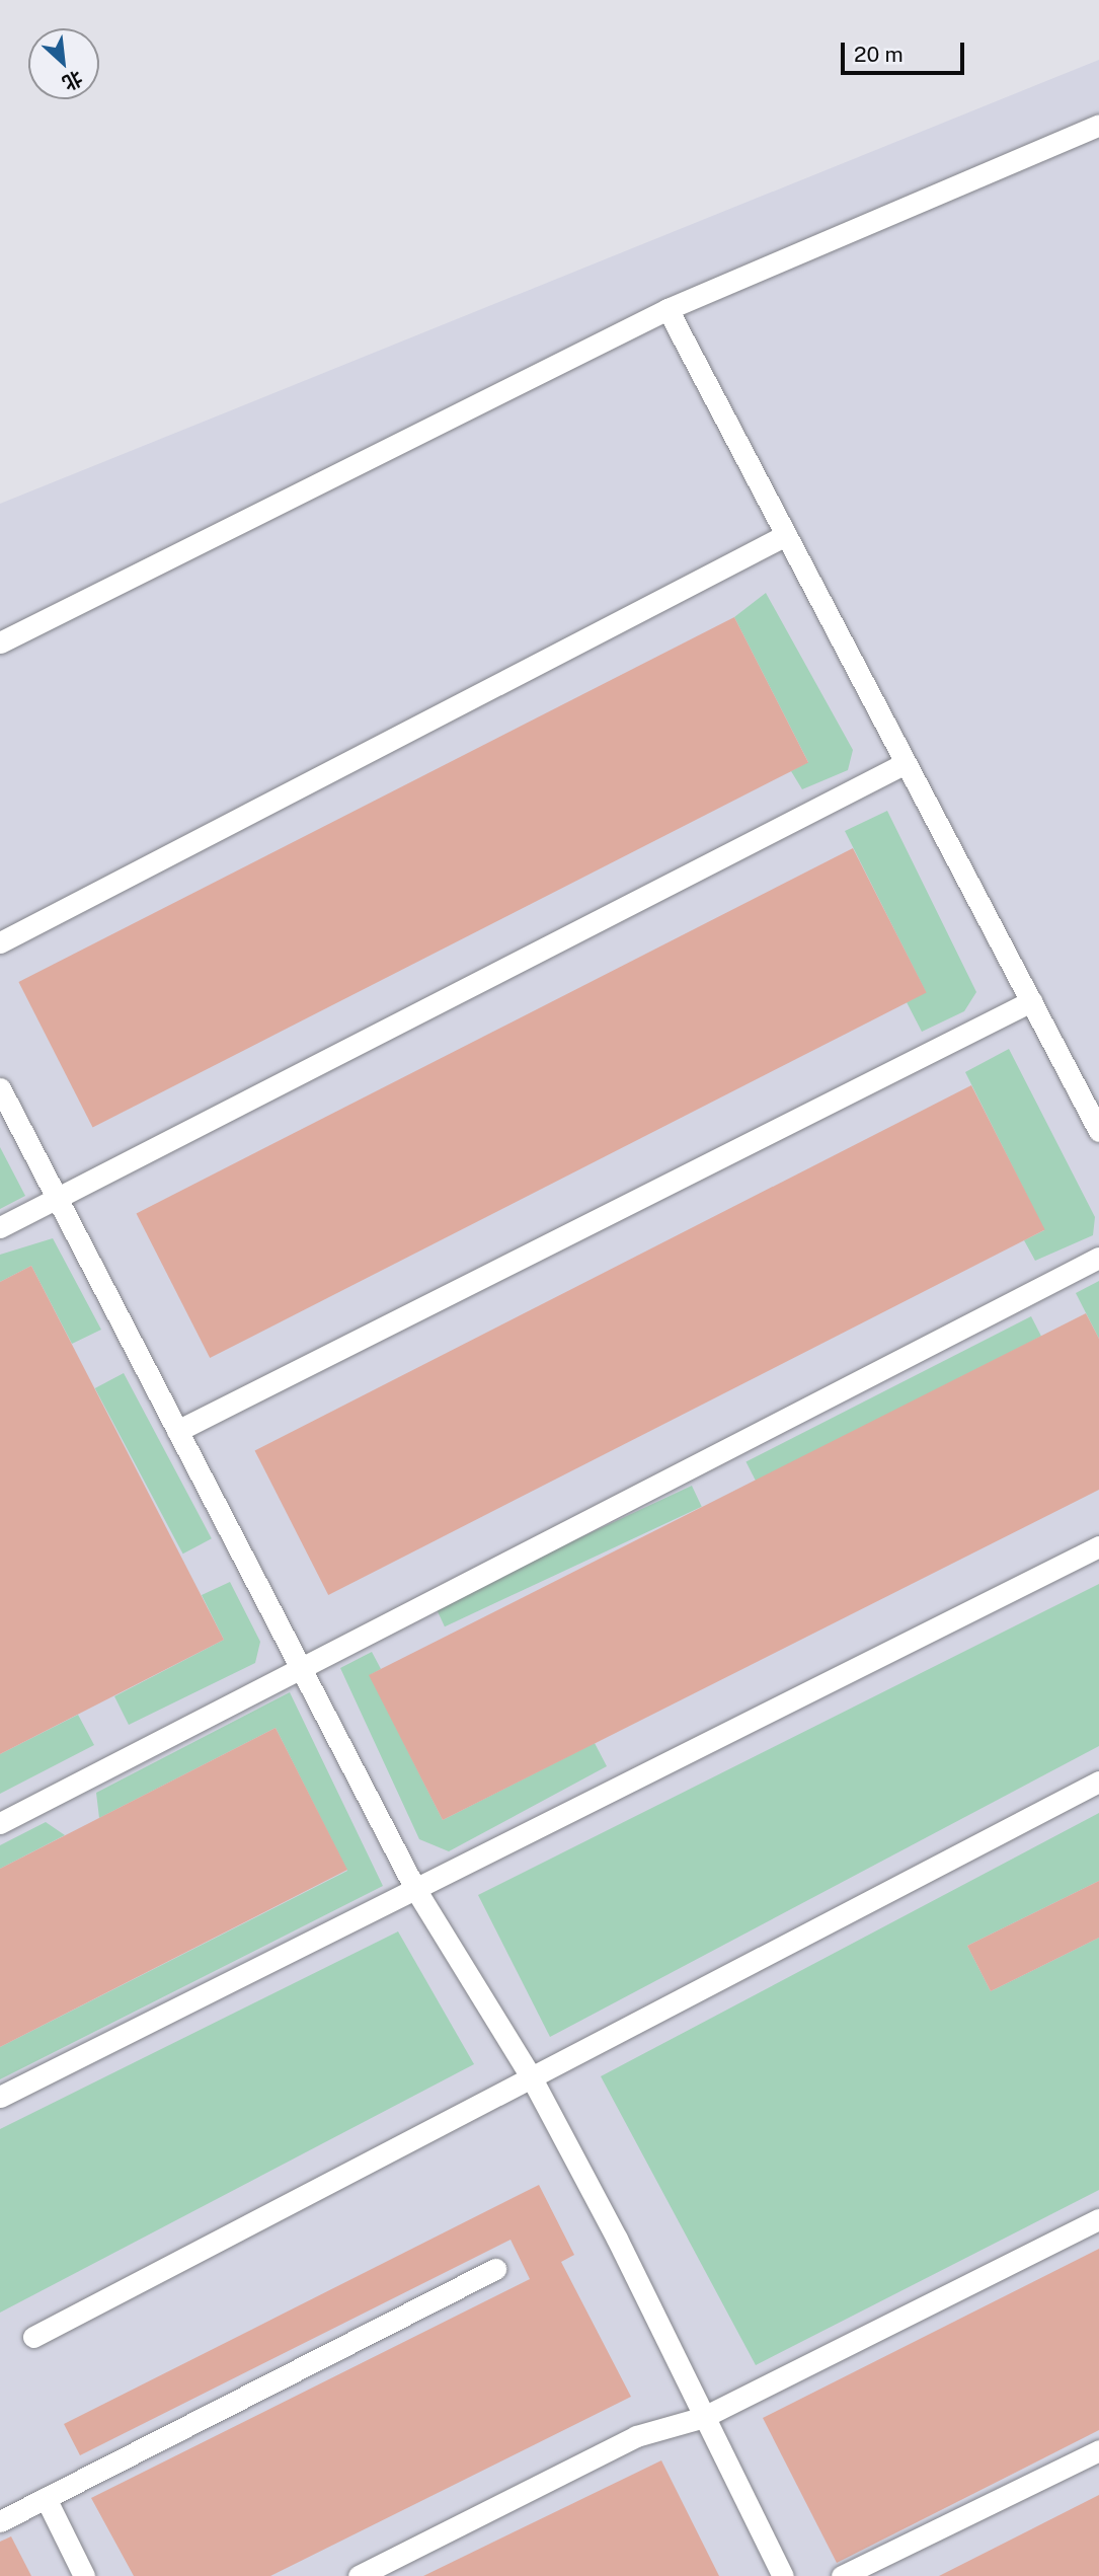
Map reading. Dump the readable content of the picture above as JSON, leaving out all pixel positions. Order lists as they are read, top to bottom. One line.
{"scale_bar":"20 m","north":"bottom right"}
